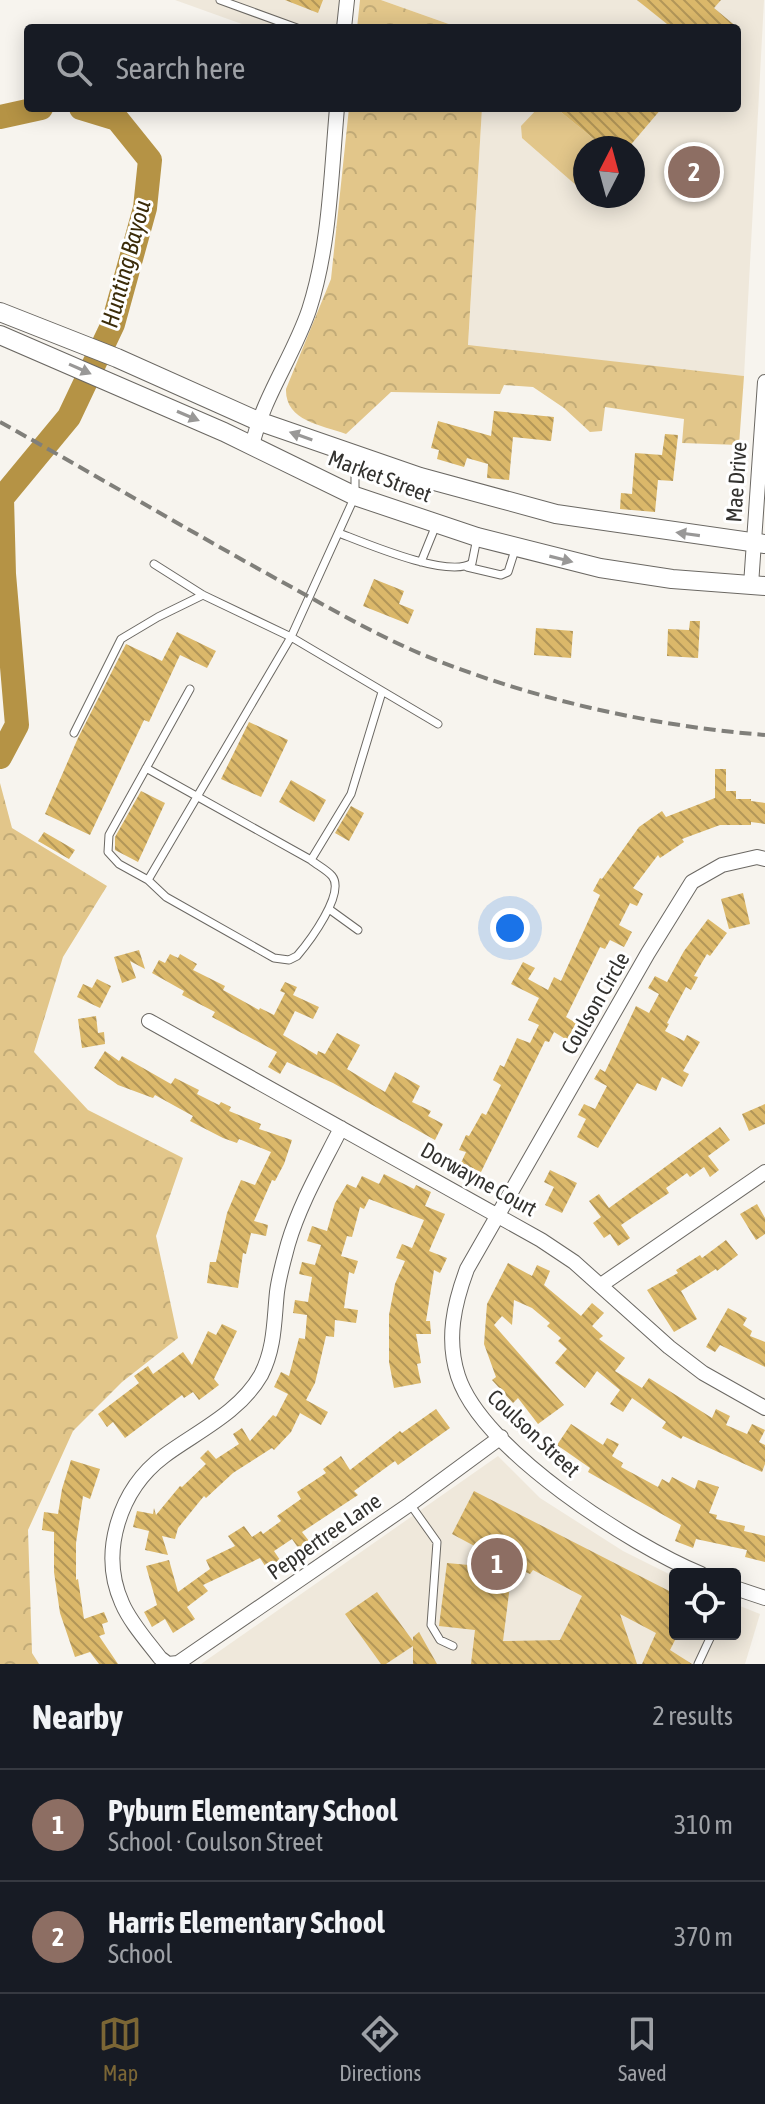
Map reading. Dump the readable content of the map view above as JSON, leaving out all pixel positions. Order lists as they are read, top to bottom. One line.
{"streets":{"main road":["Market Street"],"street":["Mae Drive","Coulson Circle","Dorwayne Court","Coulson Street","Peppertree Lane"]},"crossings":[["Market Street","Mae Drive"],["Coulson Circle","Dorwayne Court"],["Coulson Circle","Coulson Street"],["Dorwayne Court","Coulson Street"],["Coulson Street","Peppertree Lane"]],"water":["Hunting Bayou"],"north":"top","page":{"search":"Search here","pins":["2","1"],"heading":["Nearby","2 results"],"list":[{"mark":"1","name":"Pyburn Elementary School","note":"School · Coulson Street","value":"310 m"},{"mark":"2","name":"Harris Elementary School","note":"School","value":"370 m"}],"nav":["Map","Directions","Saved"]}}
